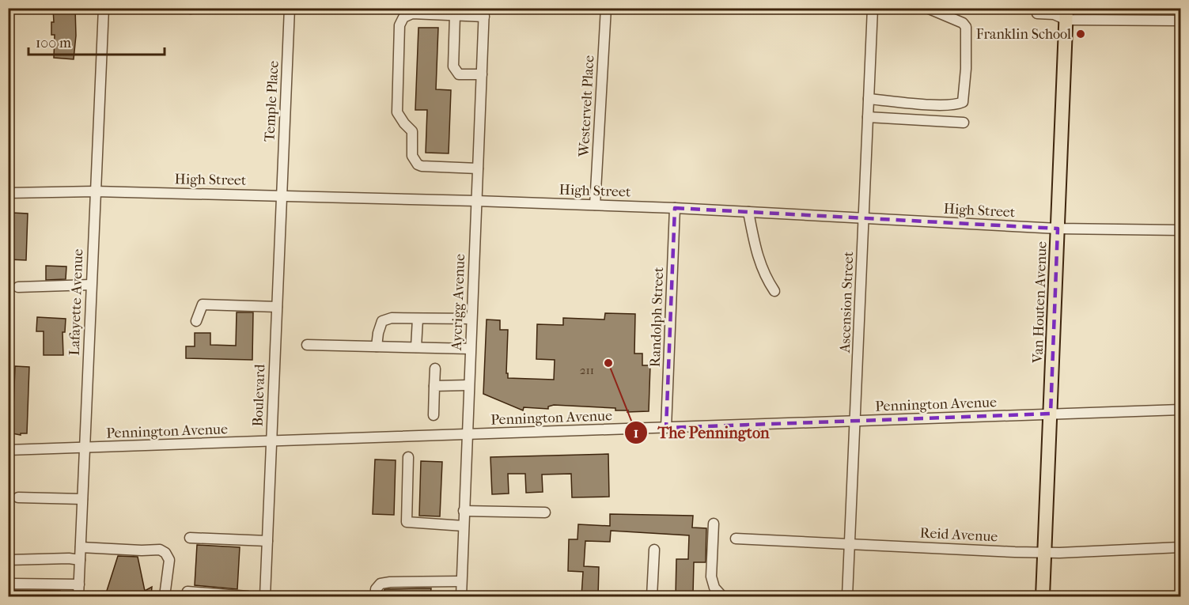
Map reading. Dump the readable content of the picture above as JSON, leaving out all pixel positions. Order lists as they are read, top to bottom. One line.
{"streets":{"main road":["Van Houten Avenue"],"street":["Temple Place","Westervelt Place","High Street","Lafayette Avenue","Aycrigg Avenue","Ascension Street","Randolph Street","Boulevard","Pennington Avenue","Reid Avenue"]},"crossings":[["Temple Place","High Street"],["Temple Place","Boulevard"],["Westervelt Place","High Street"],["High Street","Lafayette Avenue"],["High Street","Aycrigg Avenue"],["High Street","Ascension Street"],["High Street","Van Houten Avenue"],["High Street","Randolph Street"],["High Street","Boulevard"],["Lafayette Avenue","Pennington Avenue"],["Aycrigg Avenue","Pennington Avenue"],["Ascension Street","Pennington Avenue"],["Ascension Street","Reid Avenue"],["Van Houten Avenue","Pennington Avenue"],["Van Houten Avenue","Reid Avenue"],["Randolph Street","Pennington Avenue"],["Boulevard","Pennington Avenue"]],"places":["Franklin School","The Pennington"],"house_numbers":["211"],"scale_bar":"100 m"}
